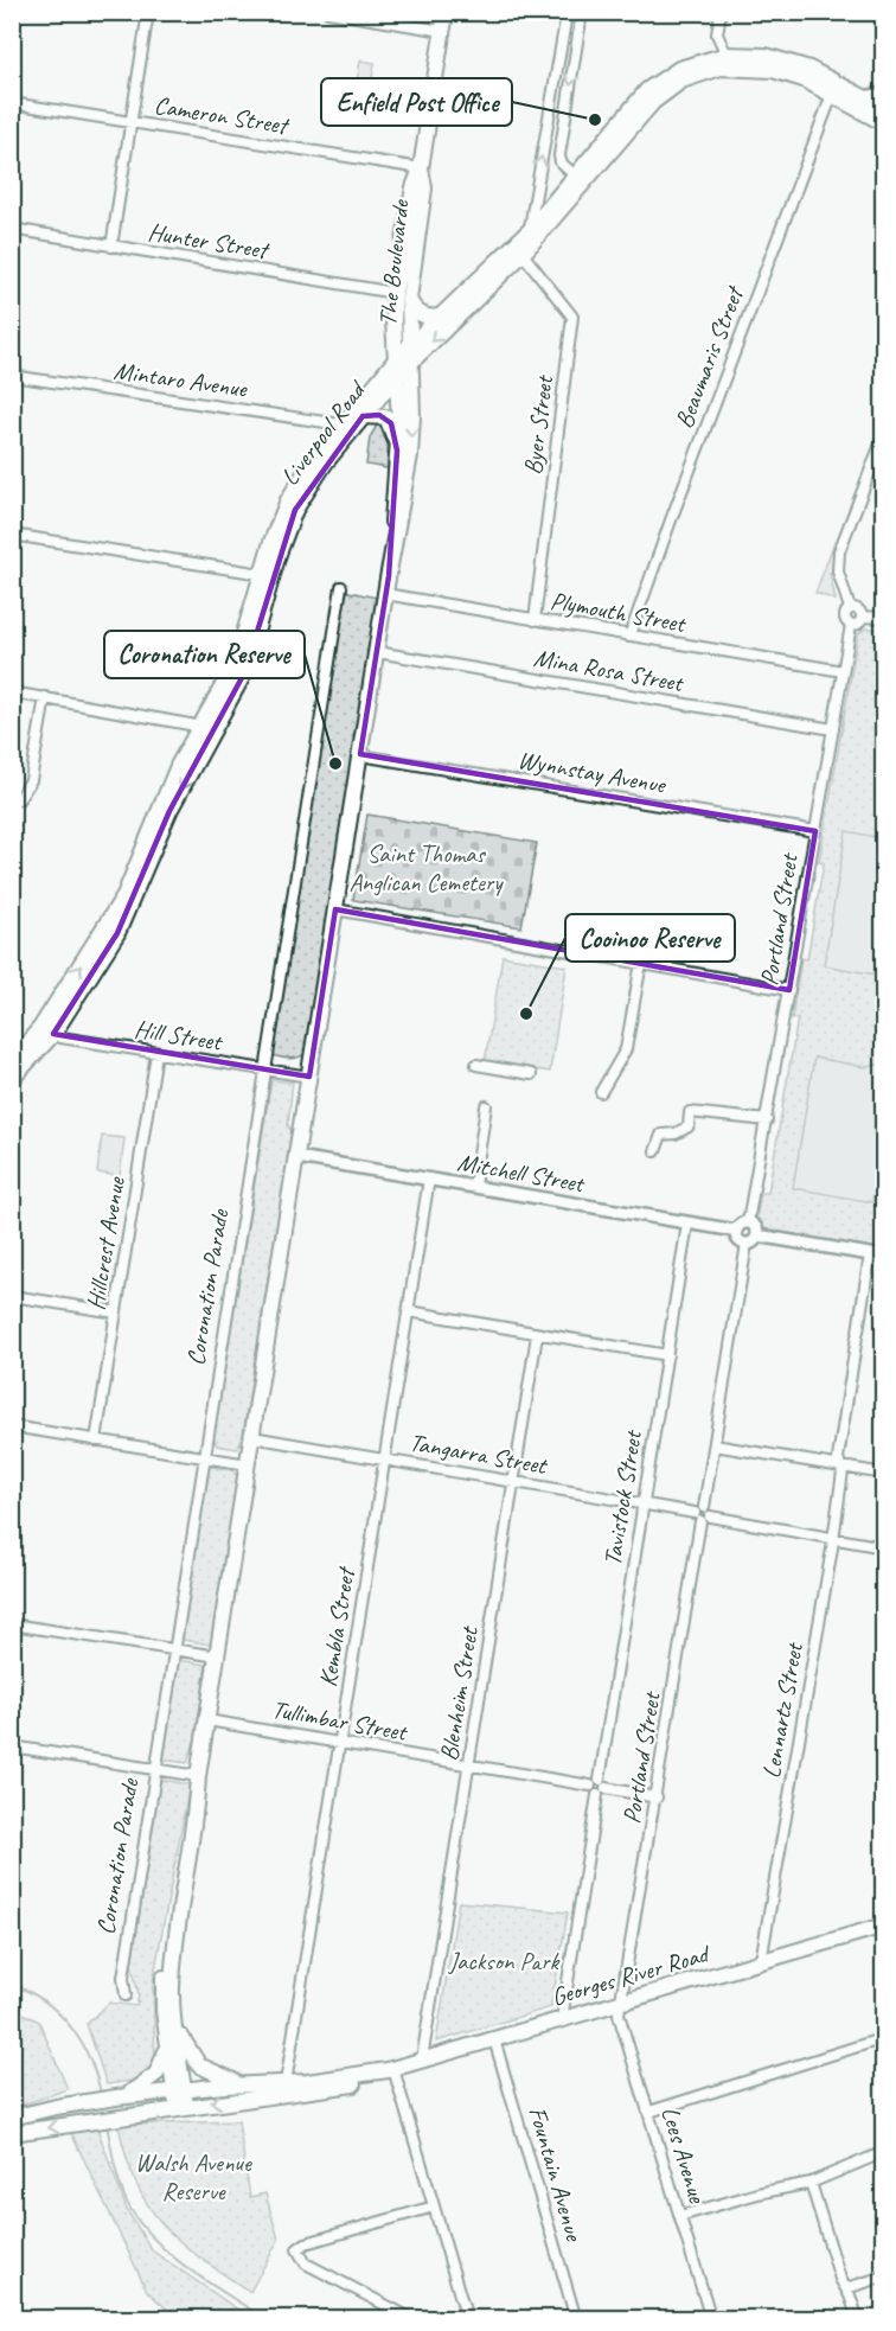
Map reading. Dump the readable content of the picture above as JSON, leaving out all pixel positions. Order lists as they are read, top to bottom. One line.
{"streets":{"main road":["The Boulevarde","Liverpool Road","Georges River Road"],"street":["Cameron Street","Hunter Street","Beaumaris Street","Mintaro Avenue","Byer Street","Plymouth Street","Mina Rosa Street","Wynnstay Avenue","Portland Street","Hill Street","Mitchell Street","Hillcrest Avenue","Coronation Parade","Tangarra Street","Tavistock Street","Kembla Street","Blenheim Street","Lennartz Street","Tullimbar Street","Lees Avenue","Fountain Avenue"]},"crossings":[["Cameron Street","The Boulevarde"],["Hunter Street","The Boulevarde"],["The Boulevarde","Liverpool Road"],["Beaumaris Street","Liverpool Road"],["Beaumaris Street","Plymouth Street"],["Mintaro Avenue","Liverpool Road"],["Byer Street","Liverpool Road"],["Byer Street","Plymouth Street"],["Liverpool Road","Hill Street"],["Plymouth Street","Portland Street"],["Mina Rosa Street","Portland Street"],["Wynnstay Avenue","Portland Street"],["Portland Street","Mitchell Street"],["Portland Street","Tangarra Street"],["Portland Street","Georges River Road"],["Portland Street","Lees Avenue"],["Hill Street","Hillcrest Avenue"],["Hill Street","Coronation Parade"],["Mitchell Street","Tavistock Street"],["Mitchell Street","Kembla Street"],["Tangarra Street","Tavistock Street"],["Tangarra Street","Kembla Street"],["Tangarra Street","Blenheim Street"],["Kembla Street","Tullimbar Street"],["Kembla Street","Georges River Road"],["Blenheim Street","Tullimbar Street"],["Blenheim Street","Georges River Road"],["Lennartz Street","Georges River Road"],["Georges River Road","Lees Avenue"],["Georges River Road","Fountain Avenue"]],"parks":["Saint Thomas Anglican Cemetery","Jackson Park","Walsh Avenue Reserve"],"places":["Enfield Post Office","Coronation Reserve","Cooinoo Reserve"]}
